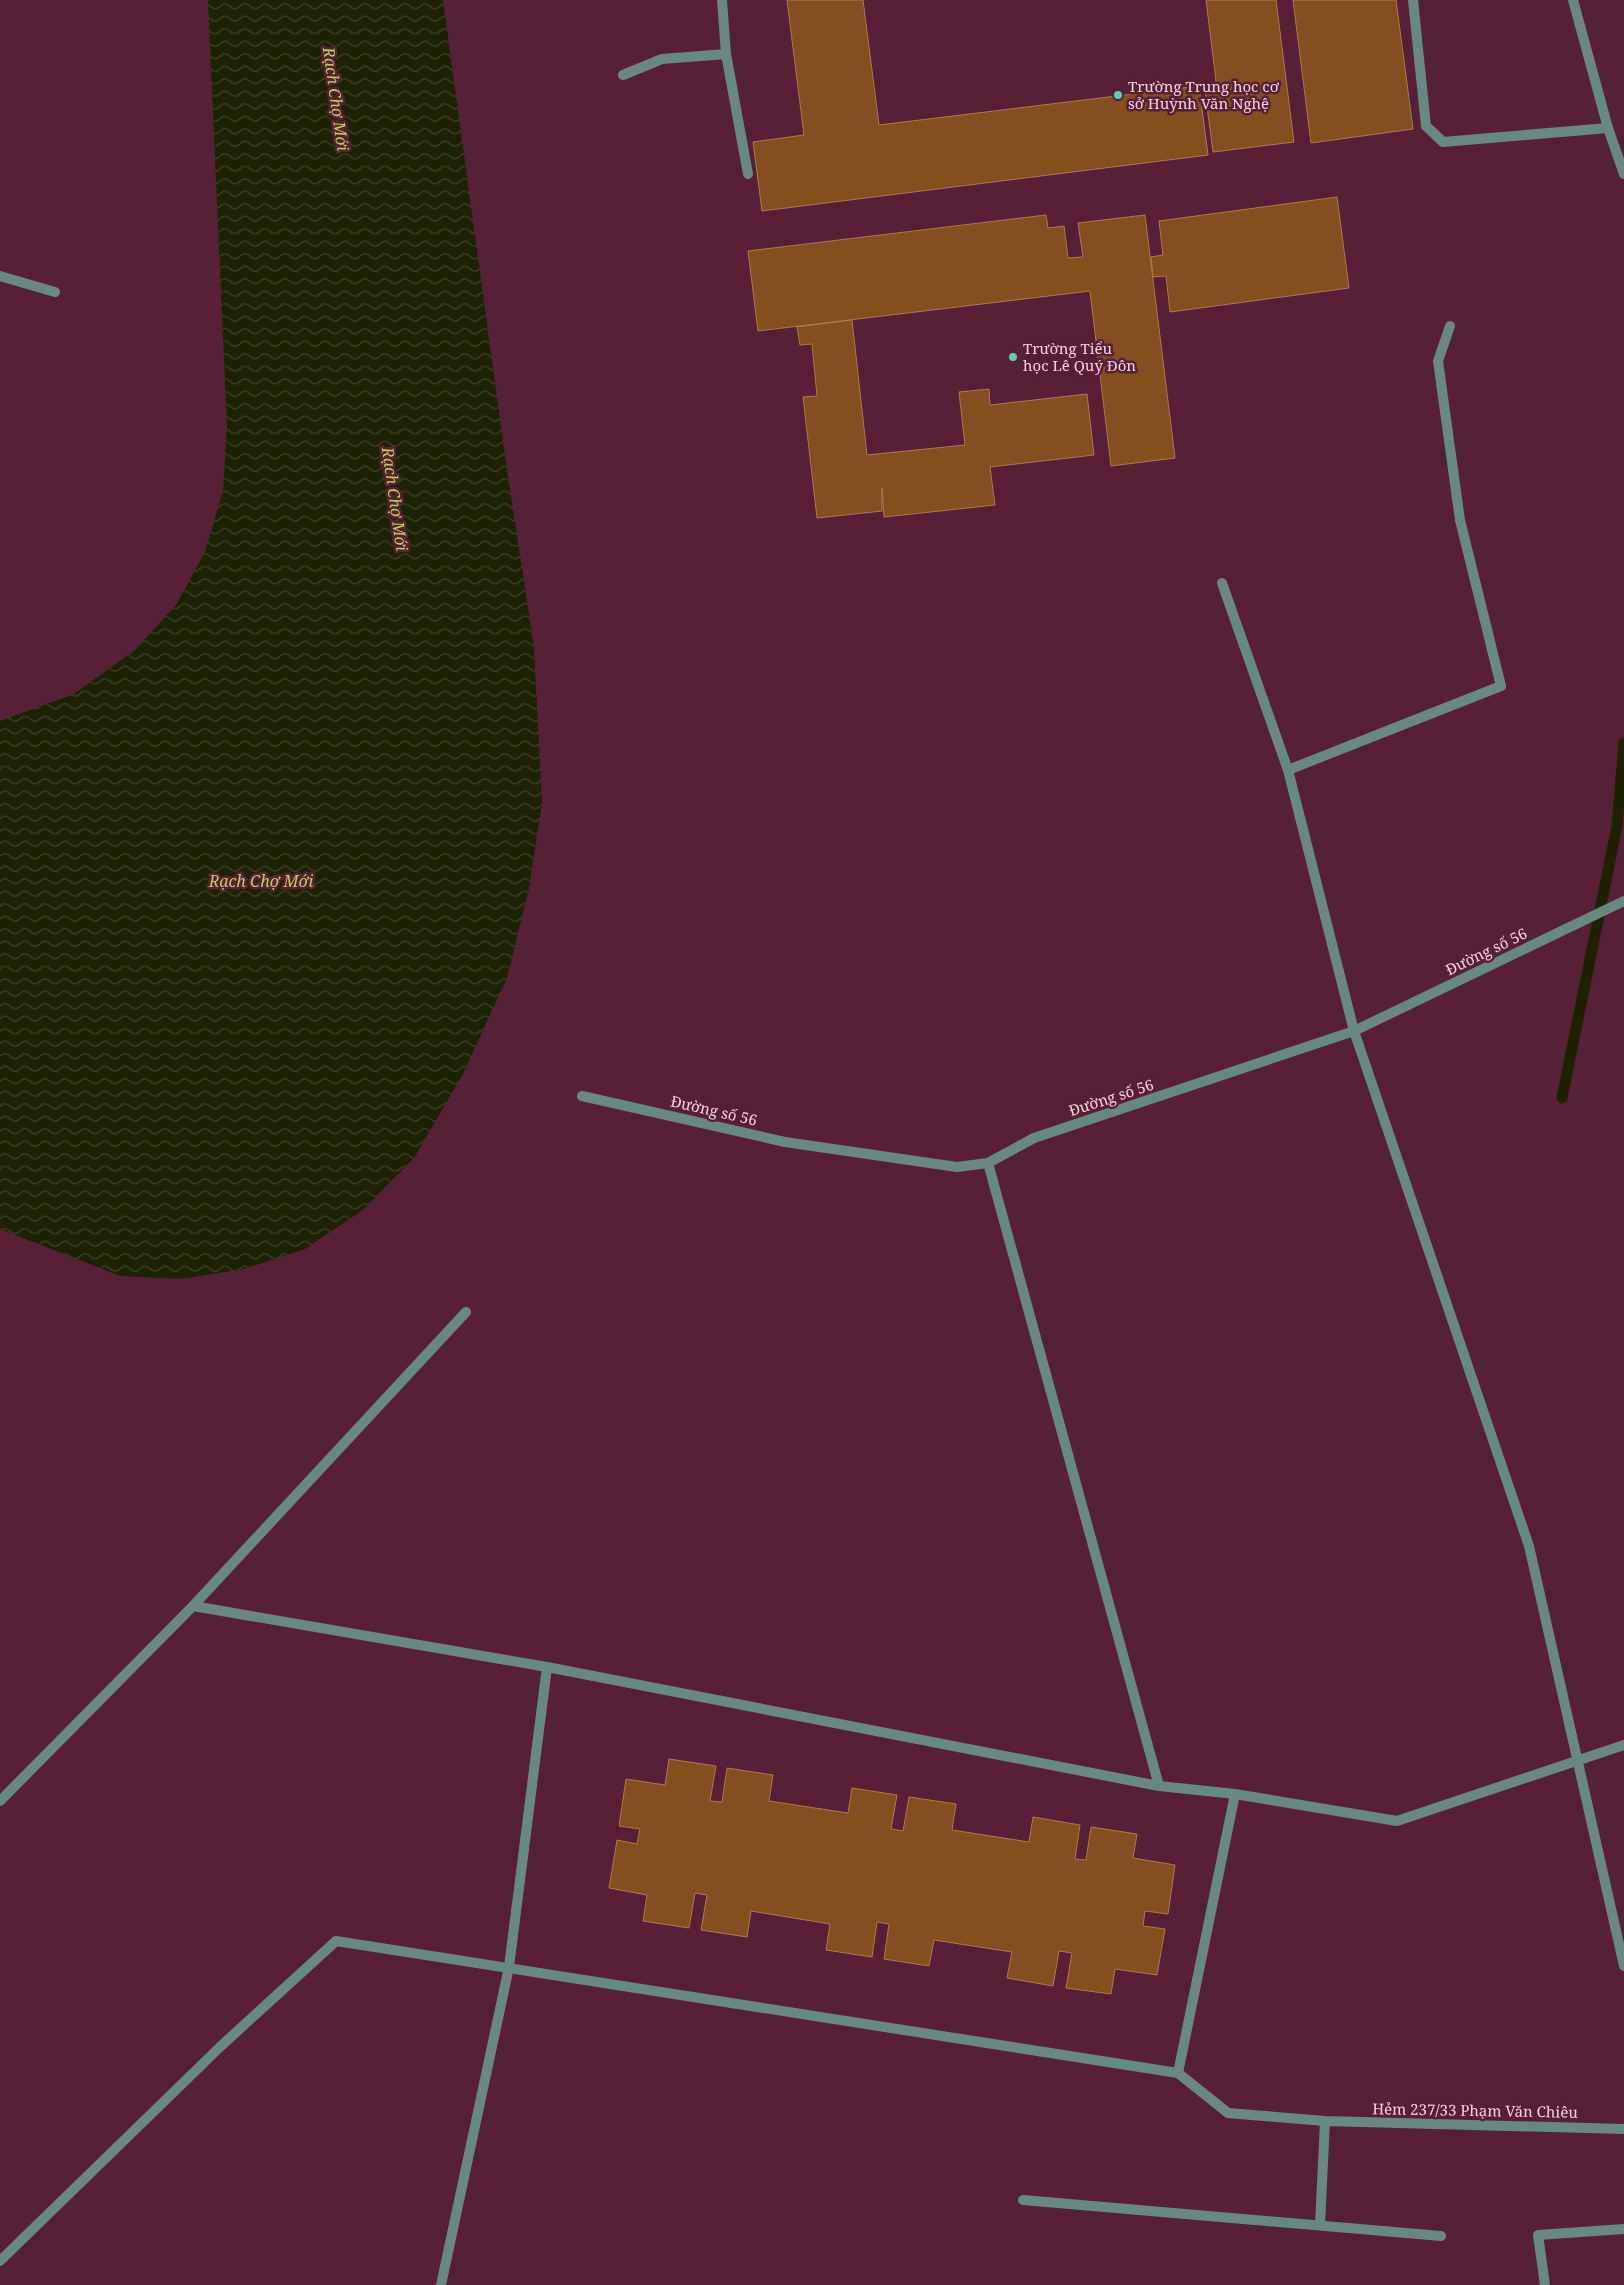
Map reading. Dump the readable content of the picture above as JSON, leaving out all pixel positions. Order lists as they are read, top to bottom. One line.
{"streets":{"street":["Đường số 56","Hẻm 237/33 Phạm Văn Chiêu"]},"water":["Rạch Chợ Mới"],"places":["Trường Trung học cơ sở Huỳnh Văn Nghệ","Trường Tiểu học Lê Quý Đôn"]}
